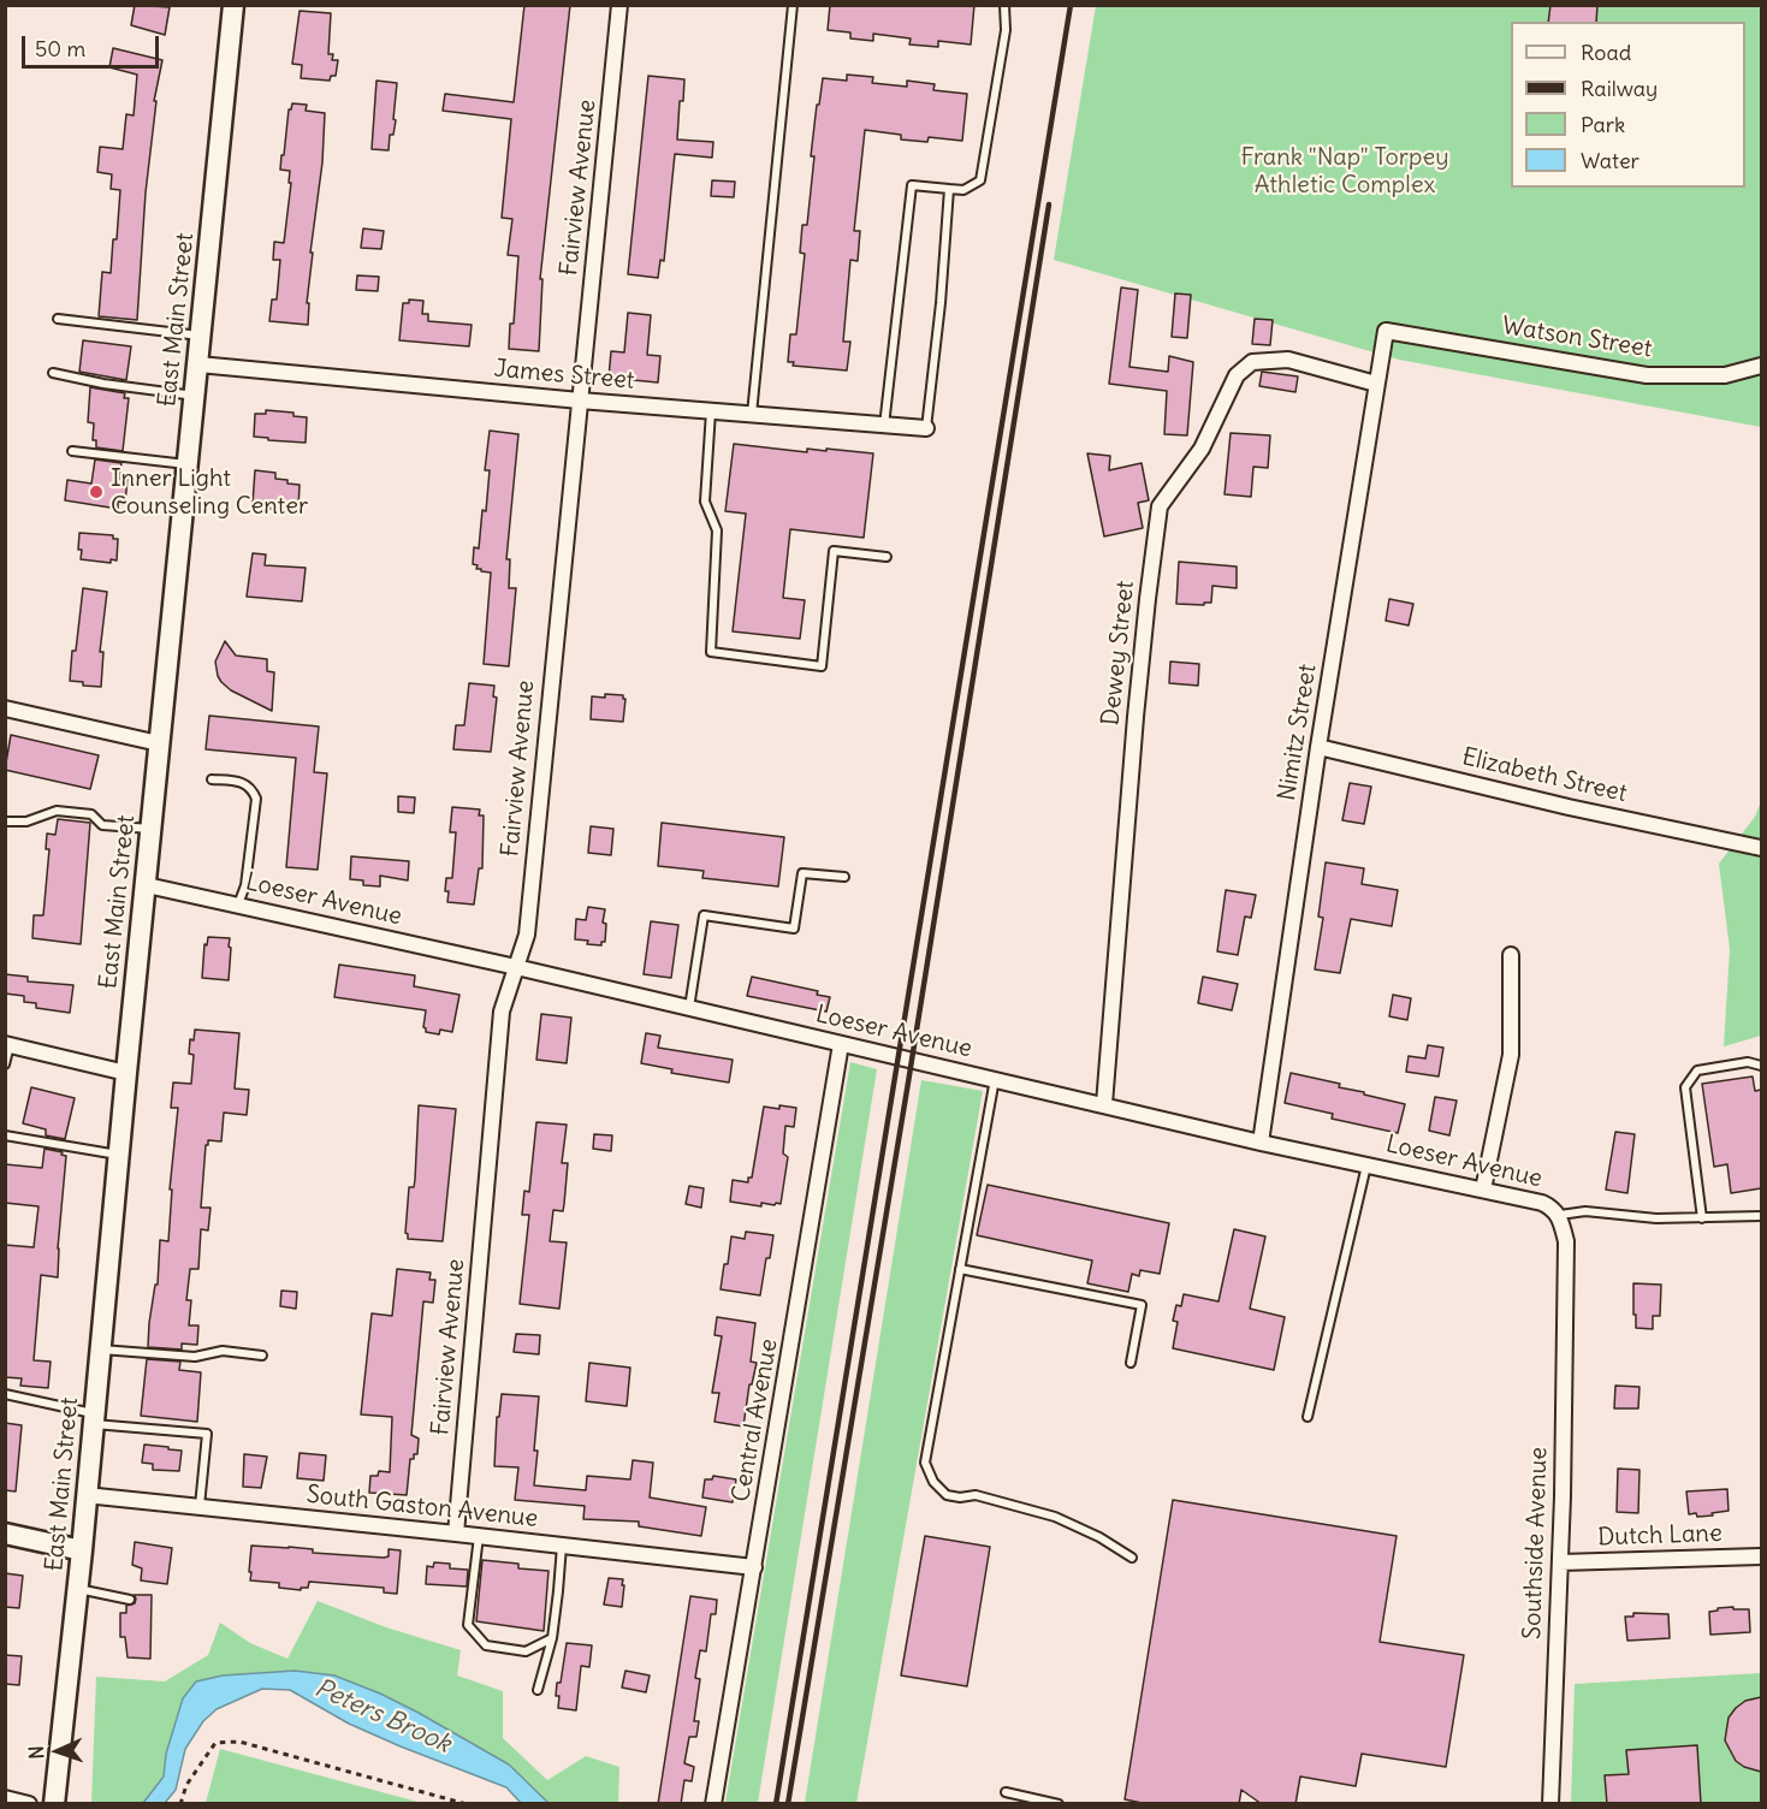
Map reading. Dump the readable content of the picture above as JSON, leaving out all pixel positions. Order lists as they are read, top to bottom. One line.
{"streets":{"street":["Fairview Avenue","East Main Street","Watson Street","James Street","Dewey Street","Nimitz Street","Elizabeth Street","Loeser Avenue","Central Avenue","South Gaston Avenue","Dutch Lane","Southside Avenue"]},"crossings":[["Fairview Avenue","James Street"],["Fairview Avenue","Loeser Avenue"],["Fairview Avenue","South Gaston Avenue"],["East Main Street","James Street"],["East Main Street","Loeser Avenue"],["East Main Street","South Gaston Avenue"],["Watson Street","Nimitz Street"],["Dewey Street","Nimitz Street"],["Dewey Street","Loeser Avenue"],["Nimitz Street","Elizabeth Street"],["Nimitz Street","Loeser Avenue"],["Loeser Avenue","Central Avenue"],["Loeser Avenue","Southside Avenue"],["Central Avenue","South Gaston Avenue"],["Dutch Lane","Southside Avenue"]],"water":["Peters Brook"],"parks":["Frank \"Nap\" Torpey Athletic Complex"],"places":["Inner Light Counseling Center"],"legend":["Road","Railway","Park","Water"],"scale_bar":"50 m","north":"left"}
